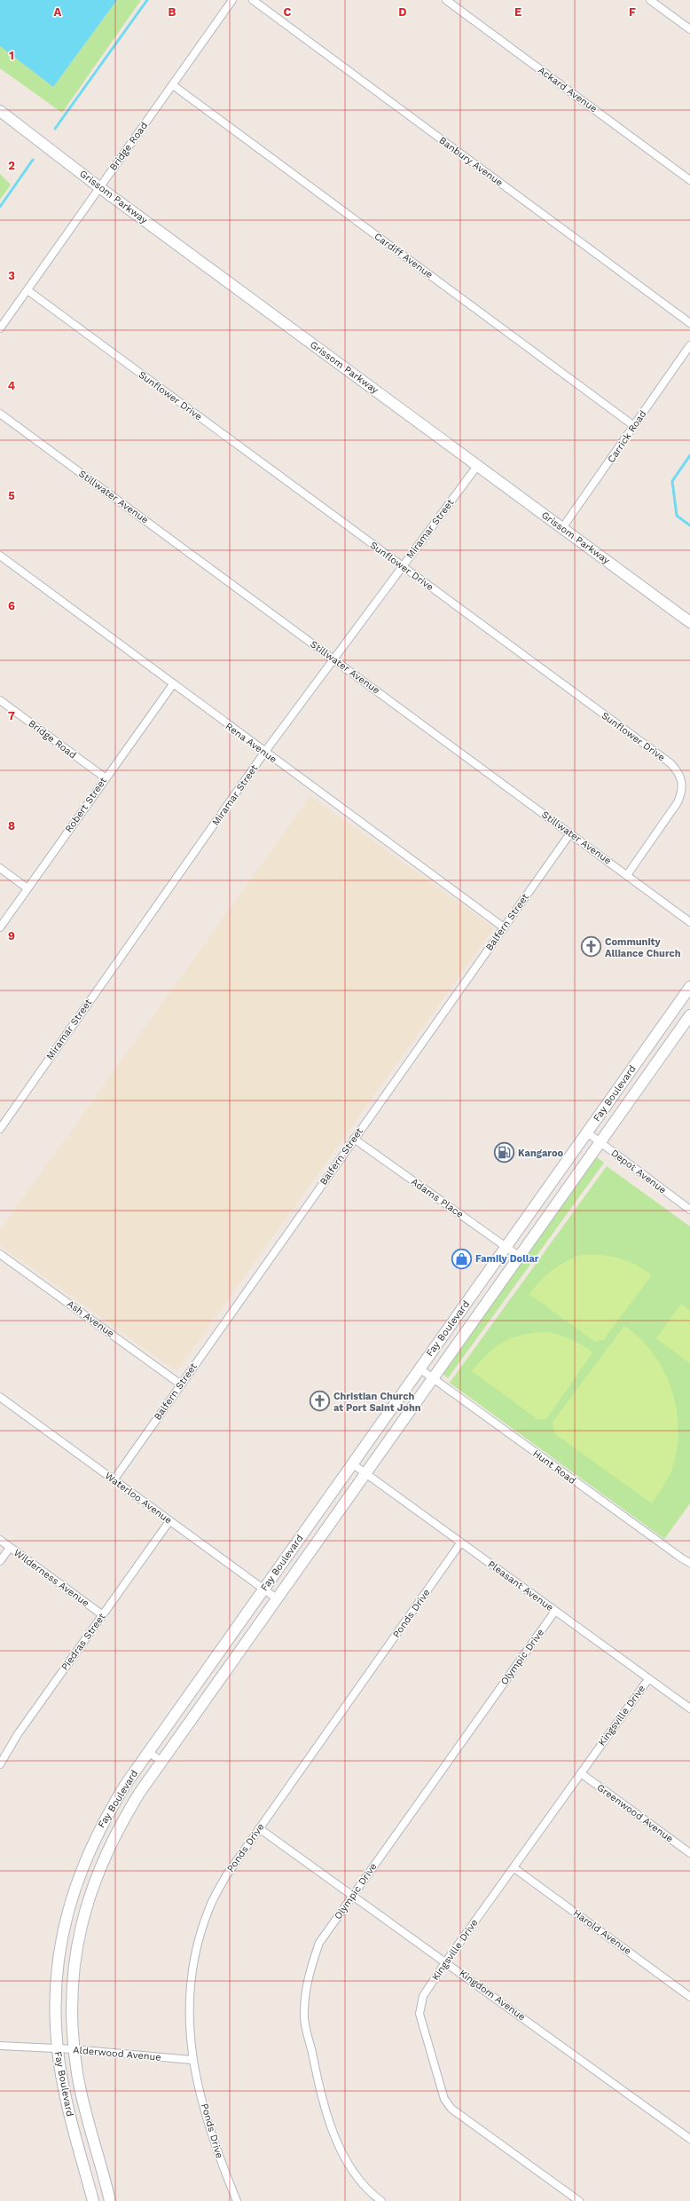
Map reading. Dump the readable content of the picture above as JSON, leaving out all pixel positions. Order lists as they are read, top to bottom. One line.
{"streets":{"main road":["Grissom Parkway","Fay Boulevard"],"street":["Ackard Avenue","Bridge Road","Banbury Avenue","Cardiff Avenue","Sunflower Drive","Carrick Road","Stillwater Avenue","Miramar Street","Rena Avenue","Robert Street","Balfern Street","Depot Avenue","Adams Place","Ash Avenue","Hunt Road","Waterloo Avenue","Wilderness Avenue","Pleasant Avenue","Ponds Drive","Piedras Street","Olympic Drive","Kingsville Drive","Greenwood Avenue","Harold Avenue","Kingdom Avenue","Alderwood Avenue"]},"crossings":[["Bridge Road","Grissom Parkway"],["Bridge Road","Cardiff Avenue"],["Bridge Road","Sunflower Drive"],["Bridge Road","Robert Street"],["Grissom Parkway","Carrick Road"],["Grissom Parkway","Miramar Street"],["Cardiff Avenue","Carrick Road"],["Sunflower Drive","Stillwater Avenue"],["Sunflower Drive","Miramar Street"],["Stillwater Avenue","Miramar Street"],["Stillwater Avenue","Balfern Street"],["Miramar Street","Rena Avenue"],["Rena Avenue","Robert Street"],["Rena Avenue","Balfern Street"],["Balfern Street","Adams Place"],["Balfern Street","Ash Avenue"],["Balfern Street","Waterloo Avenue"],["Fay Boulevard","Depot Avenue"],["Fay Boulevard","Adams Place"],["Fay Boulevard","Hunt Road"],["Fay Boulevard","Waterloo Avenue"],["Fay Boulevard","Pleasant Avenue"],["Fay Boulevard","Alderwood Avenue"],["Waterloo Avenue","Piedras Street"],["Wilderness Avenue","Piedras Street"],["Pleasant Avenue","Ponds Drive"],["Pleasant Avenue","Olympic Drive"],["Pleasant Avenue","Kingsville Drive"],["Ponds Drive","Kingdom Avenue"],["Ponds Drive","Alderwood Avenue"],["Olympic Drive","Kingdom Avenue"],["Kingsville Drive","Greenwood Avenue"],["Kingsville Drive","Harold Avenue"],["Kingsville Drive","Kingdom Avenue"]],"places":{"church":["Community Alliance Church","Christian Church at Port Saint John"],"fuel station":["Kangaroo"],"shop":["Family Dollar"]},"grid":{"columns":["A","B","C","D","E","F"],"rows":["1","2","3","4","5","6","7","8","9"]}}
